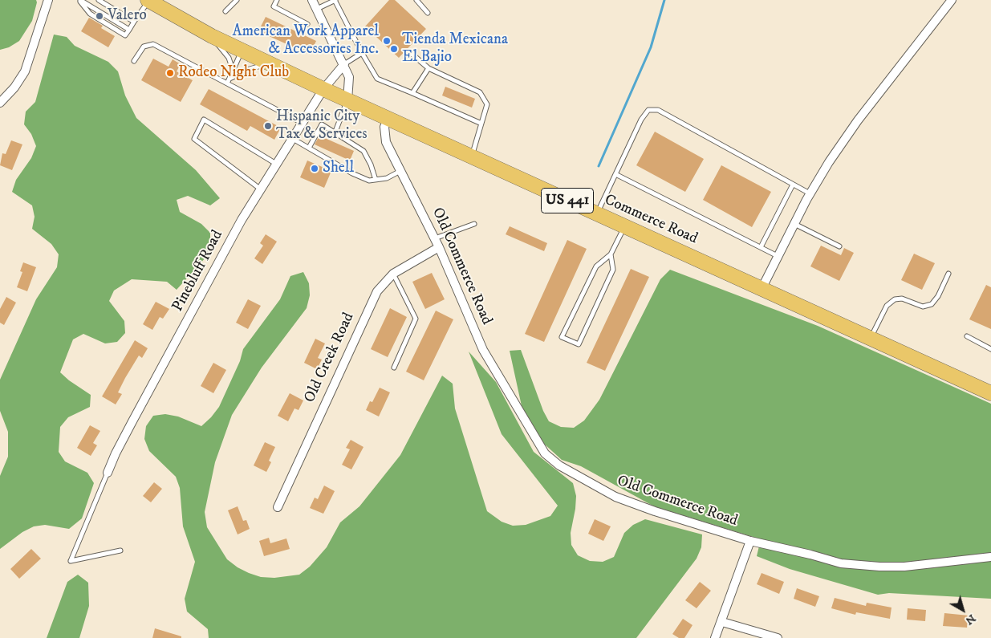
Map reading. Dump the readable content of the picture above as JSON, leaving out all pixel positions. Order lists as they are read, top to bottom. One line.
{"streets":{"highway":["US 441","Commerce Road"],"street":["Old Commerce Road","Pinebluff Road","Old Creek Road"]},"crossings":[["Commerce Road","Old Commerce Road"],["Commerce Road","Pinebluff Road"],["Old Commerce Road","Old Creek Road"]],"places":["Valero","American Work Apparel & Accessories Inc.","Tienda Mexicana El Bajio","Rodeo Night Club","Hispanic City Tax & Services","Shell"],"north":"bottom right"}
